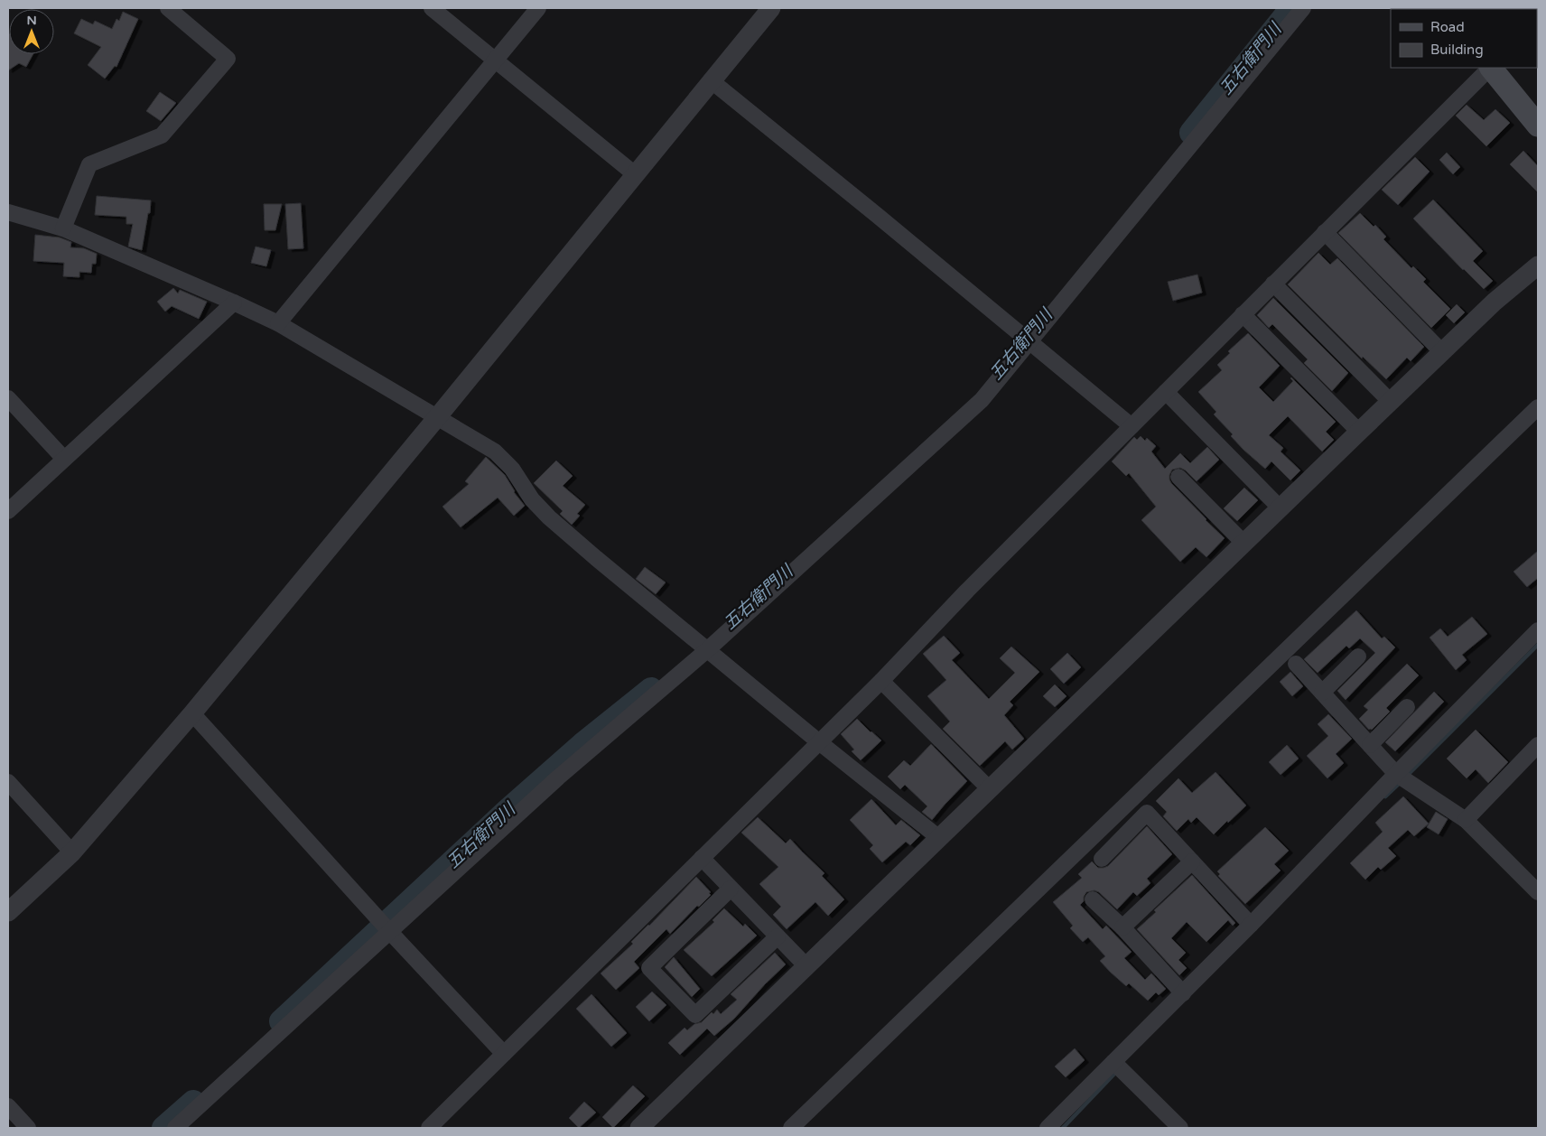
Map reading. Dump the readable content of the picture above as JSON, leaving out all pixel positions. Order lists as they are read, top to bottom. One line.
{"water":["五右衛門川"],"legend":["Road","Building"],"north":"top"}
